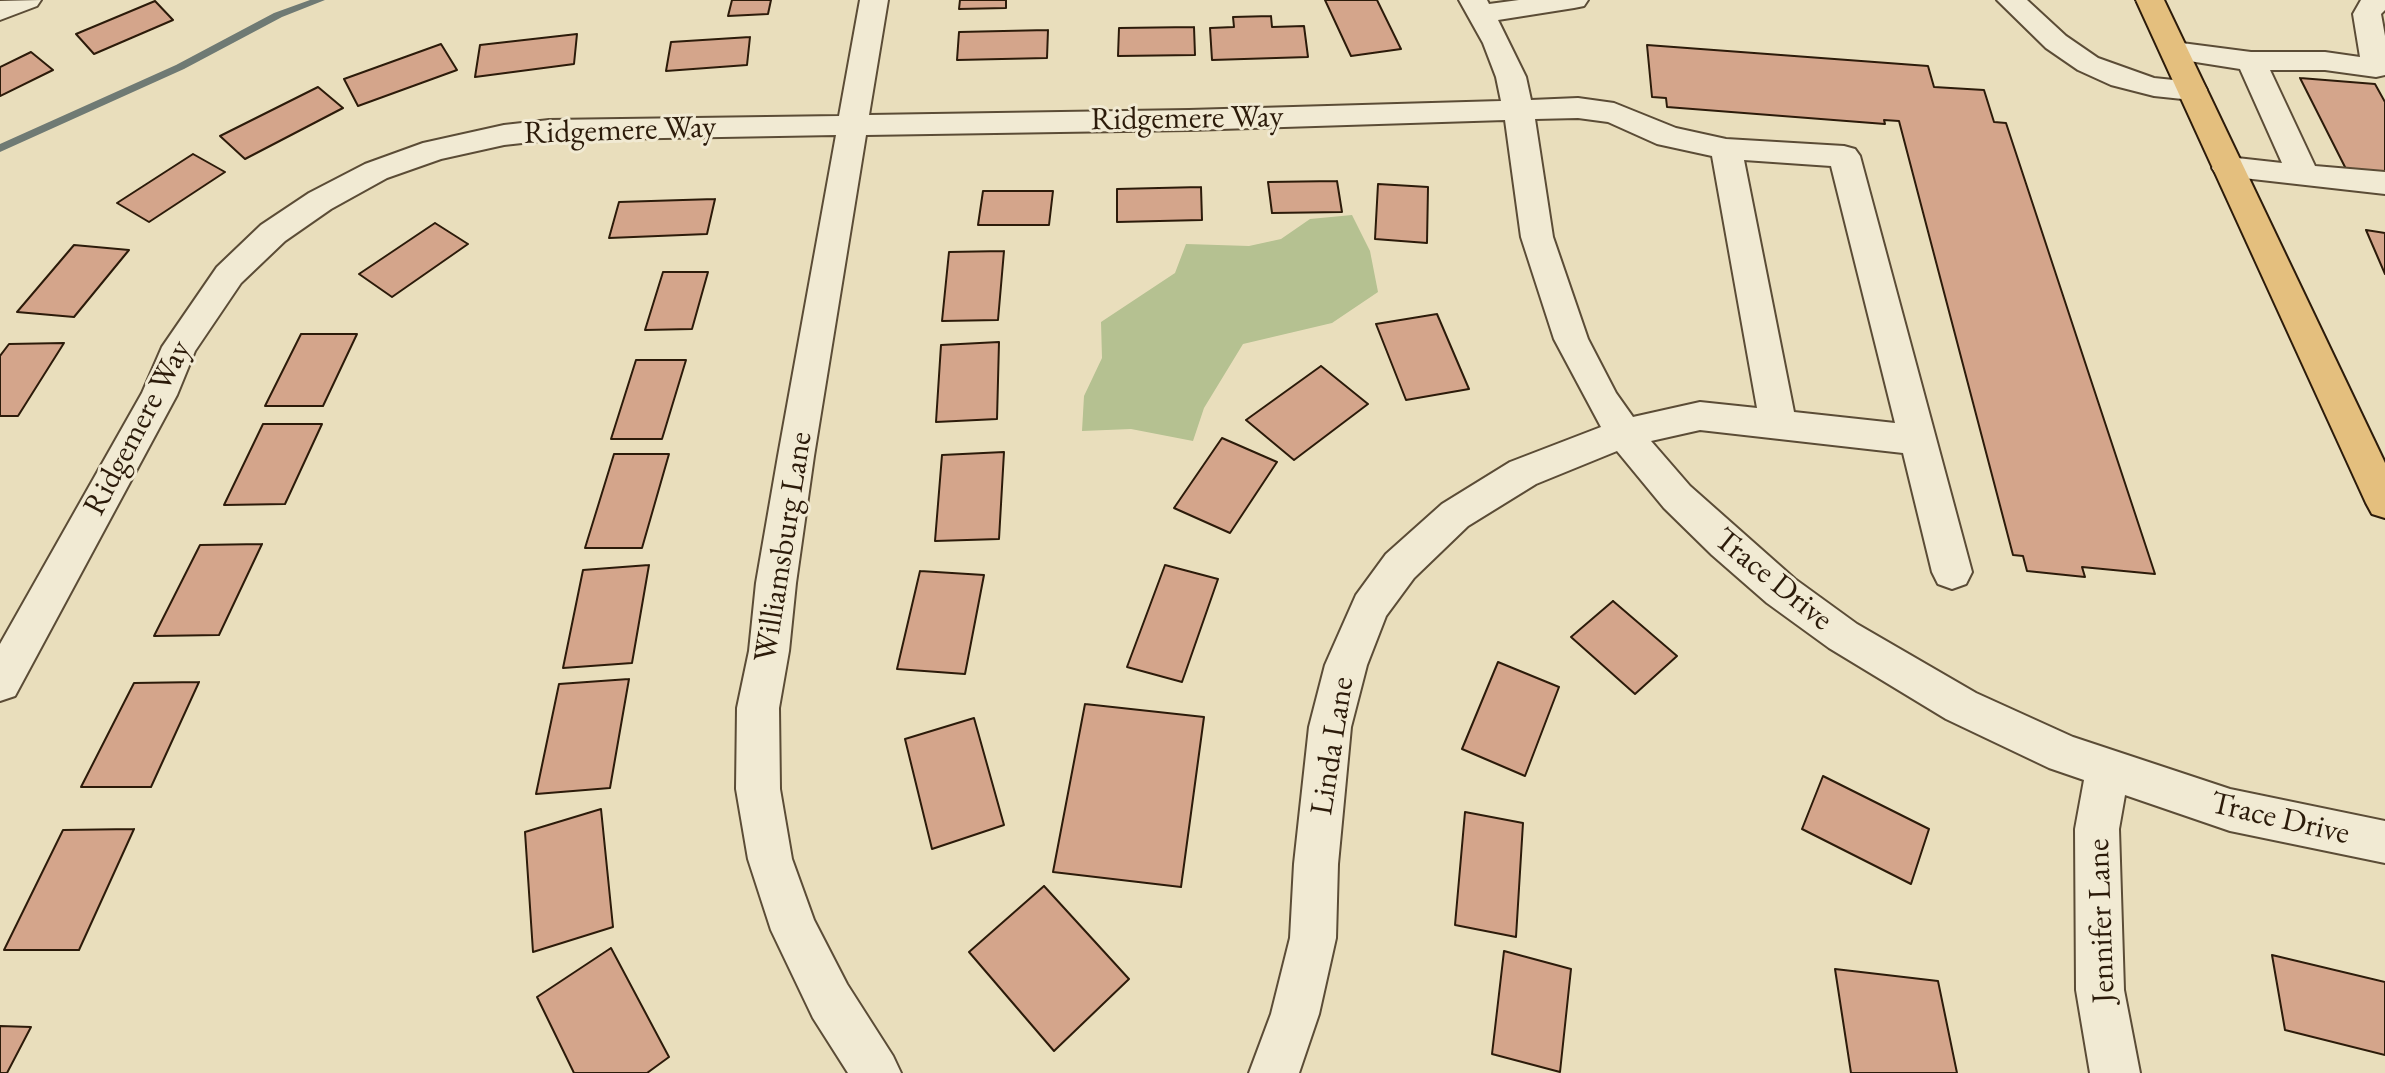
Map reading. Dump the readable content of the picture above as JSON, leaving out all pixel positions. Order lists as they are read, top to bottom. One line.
{"streets":{"street":["Ridgemere Way","Williamsburg Lane","Trace Drive","Linda Lane","Jennifer Lane"]},"crossings":[["Ridgemere Way","Williamsburg Lane"],["Ridgemere Way","Trace Drive"],["Ridgemere Way","Linda Lane"],["Trace Drive","Linda Lane"],["Trace Drive","Jennifer Lane"]]}
